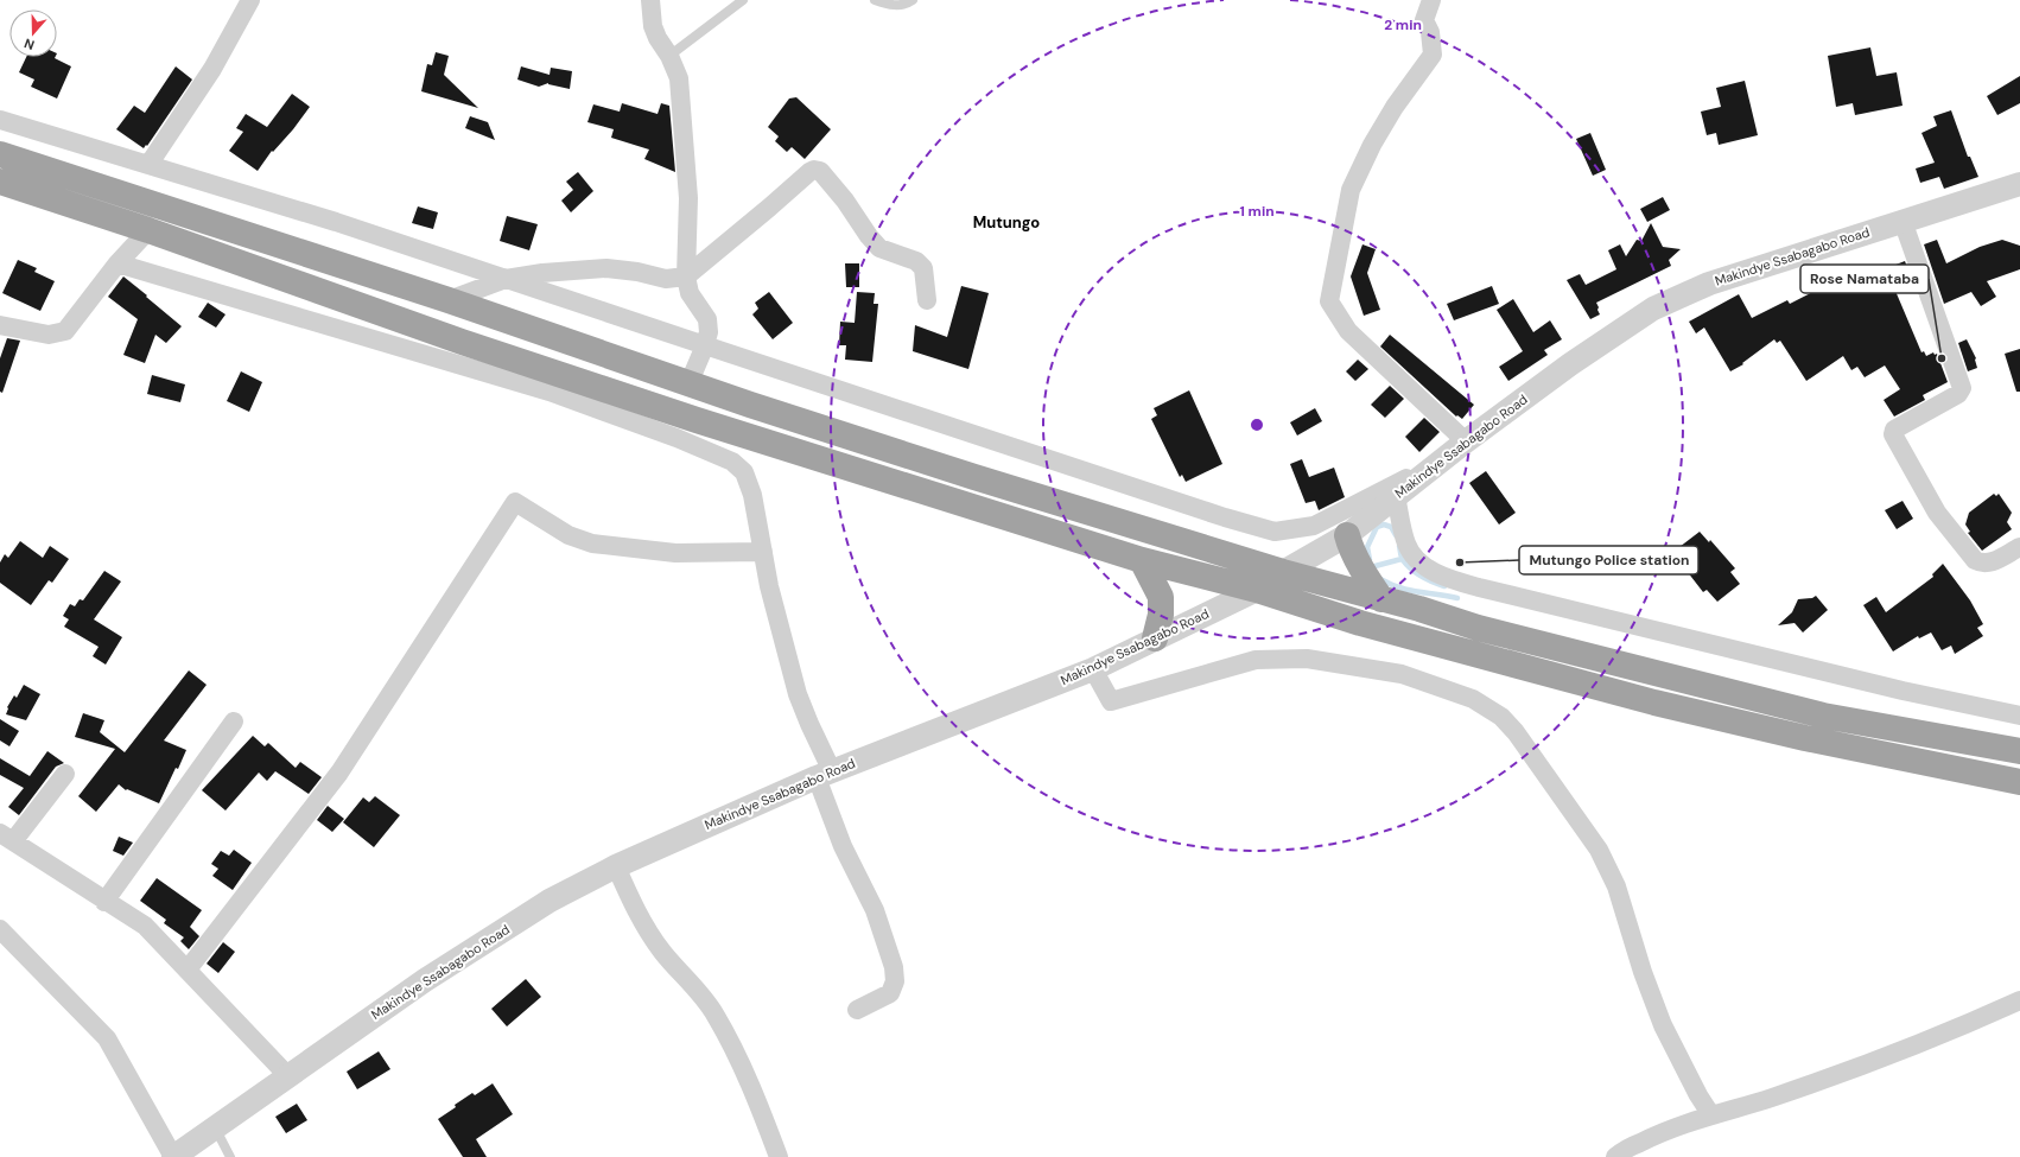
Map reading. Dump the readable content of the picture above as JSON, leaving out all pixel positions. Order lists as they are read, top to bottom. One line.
{"streets":{"street":["Makindye Ssabagabo Road"]},"districts":["Mutungo"],"places":["Rose Namataba","Mutungo Police station"],"north":"bottom","rings":["2 min","1 min"]}
